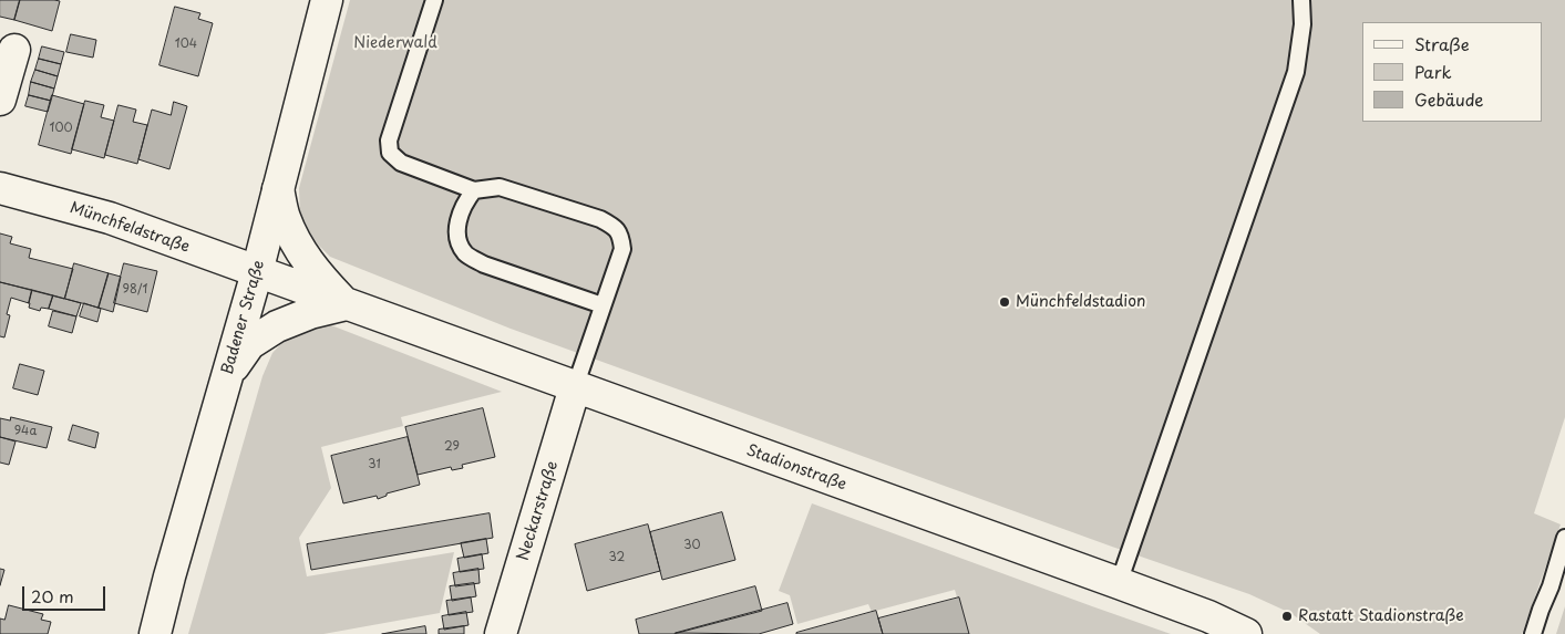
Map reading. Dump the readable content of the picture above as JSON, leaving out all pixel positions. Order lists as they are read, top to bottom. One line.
{"streets":{"street":["Münchfeldstraße","Badener Straße","Stadionstraße","Neckarstraße"]},"crossings":[["Münchfeldstraße","Badener Straße"],["Münchfeldstraße","Stadionstraße"],["Badener Straße","Stadionstraße"],["Stadionstraße","Neckarstraße"]],"parks":["Niederwald"],"places":["Münchfeldstadion","Rastatt Stadionstraße"],"house_numbers":["104","100","98/1","94a","29","31","30","32"],"legend":["Straße","Park","Gebäude"],"scale_bar":"20 m"}
